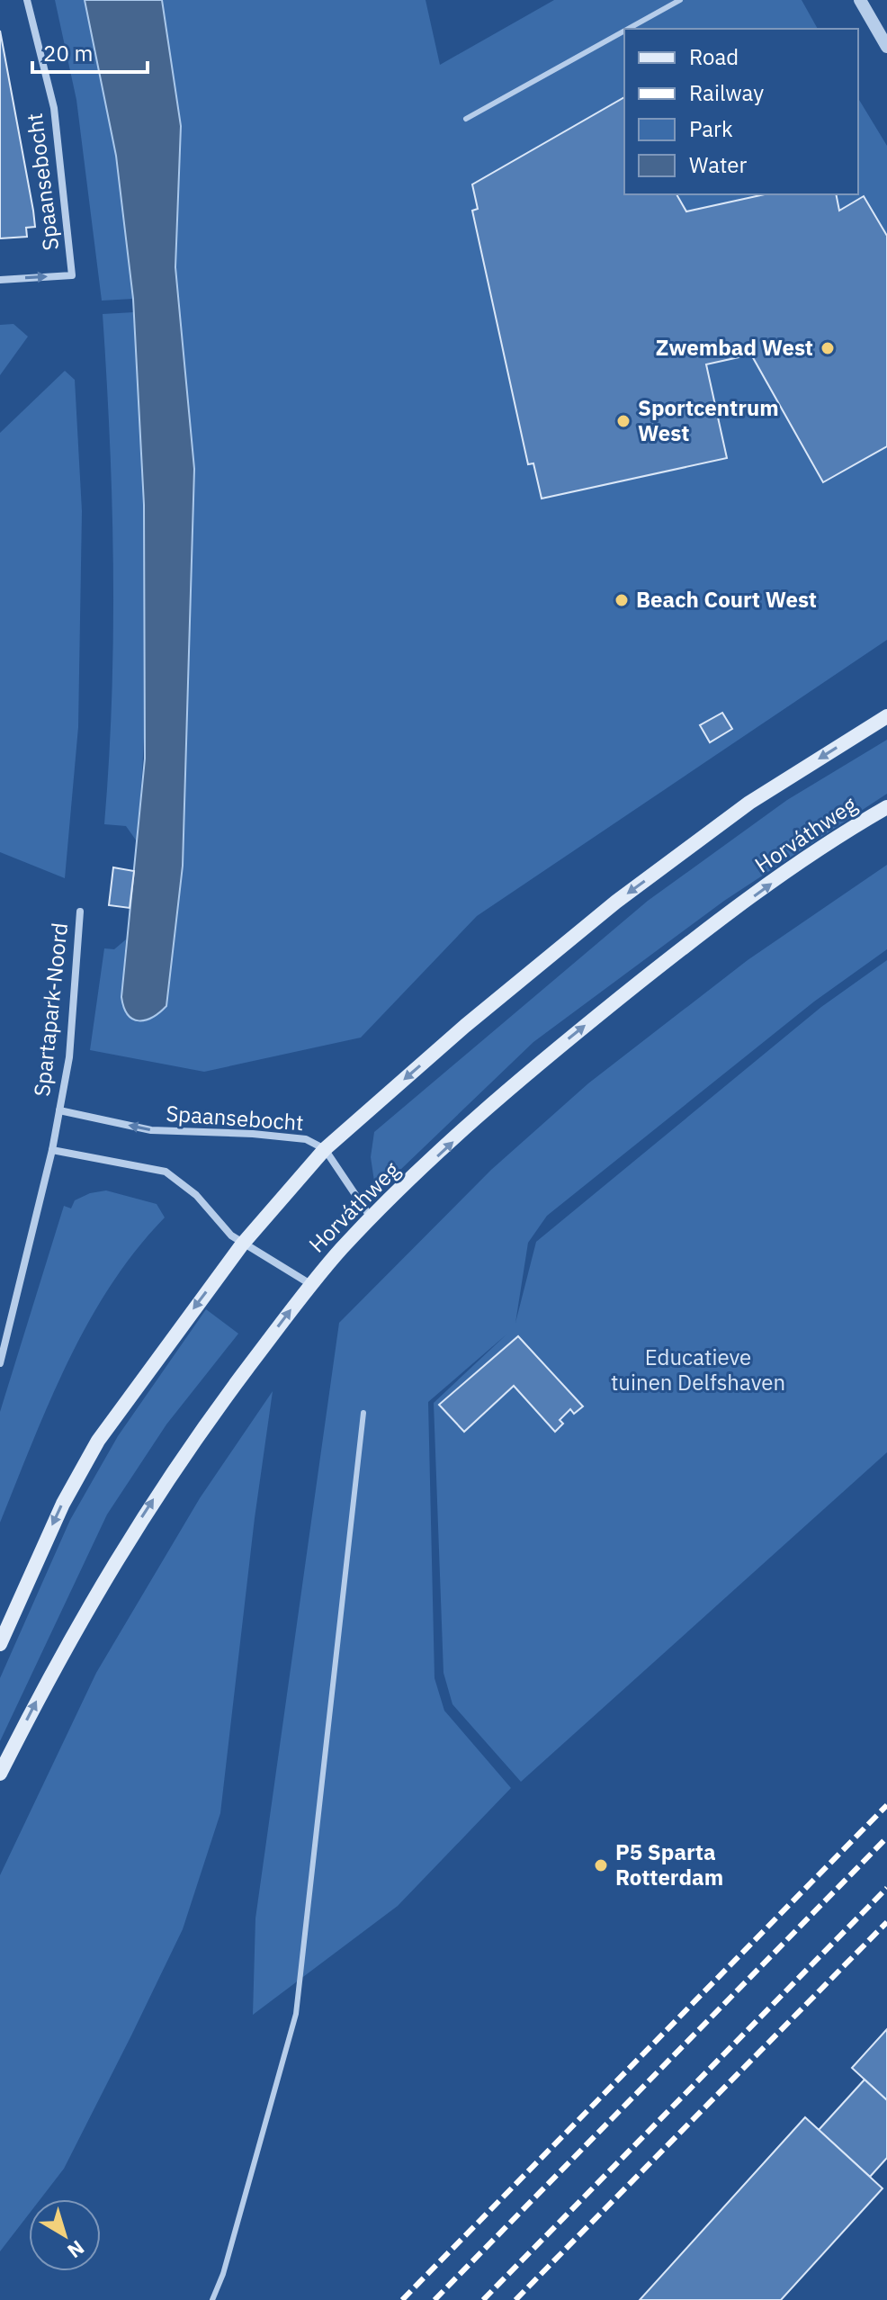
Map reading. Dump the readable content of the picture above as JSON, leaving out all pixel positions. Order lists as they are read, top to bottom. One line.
{"streets":{"main road":["Horváthweg"],"street":["Spaansebocht","Spartapark-Noord"]},"crossings":[["Spaansebocht","Horváthweg"],["Spaansebocht","Spartapark-Noord"]],"parks":["Educatieve tuinen Delfshaven"],"places":["Zwembad West","Sportcentrum West","Beach Court West","P5 Sparta Rotterdam"],"legend":["Road","Railway","Park","Water"],"scale_bar":"20 m","north":"bottom right"}
